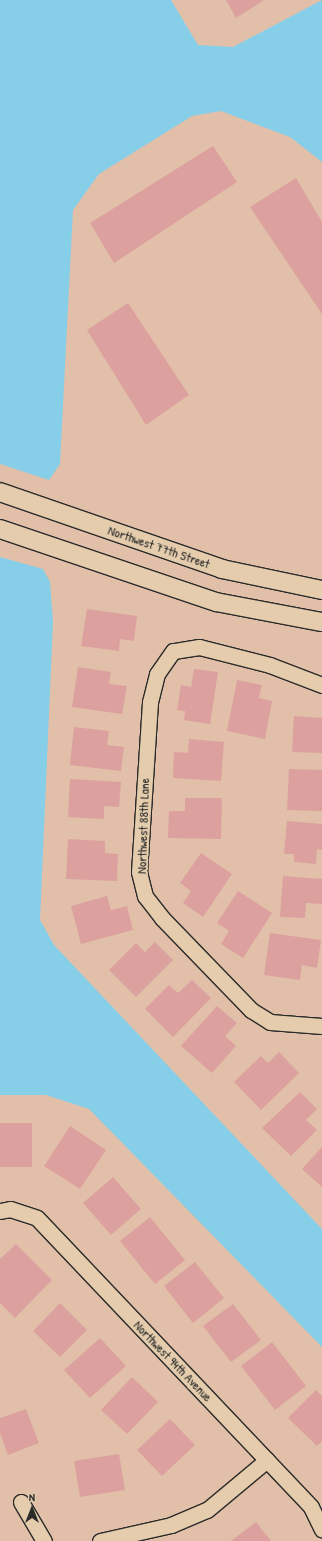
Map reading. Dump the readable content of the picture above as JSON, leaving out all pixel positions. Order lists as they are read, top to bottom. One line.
{"streets":{"street":["Northwest 77th Street","Northwest 88th Lane","Northwest 94th Avenue"]},"north":"top"}
